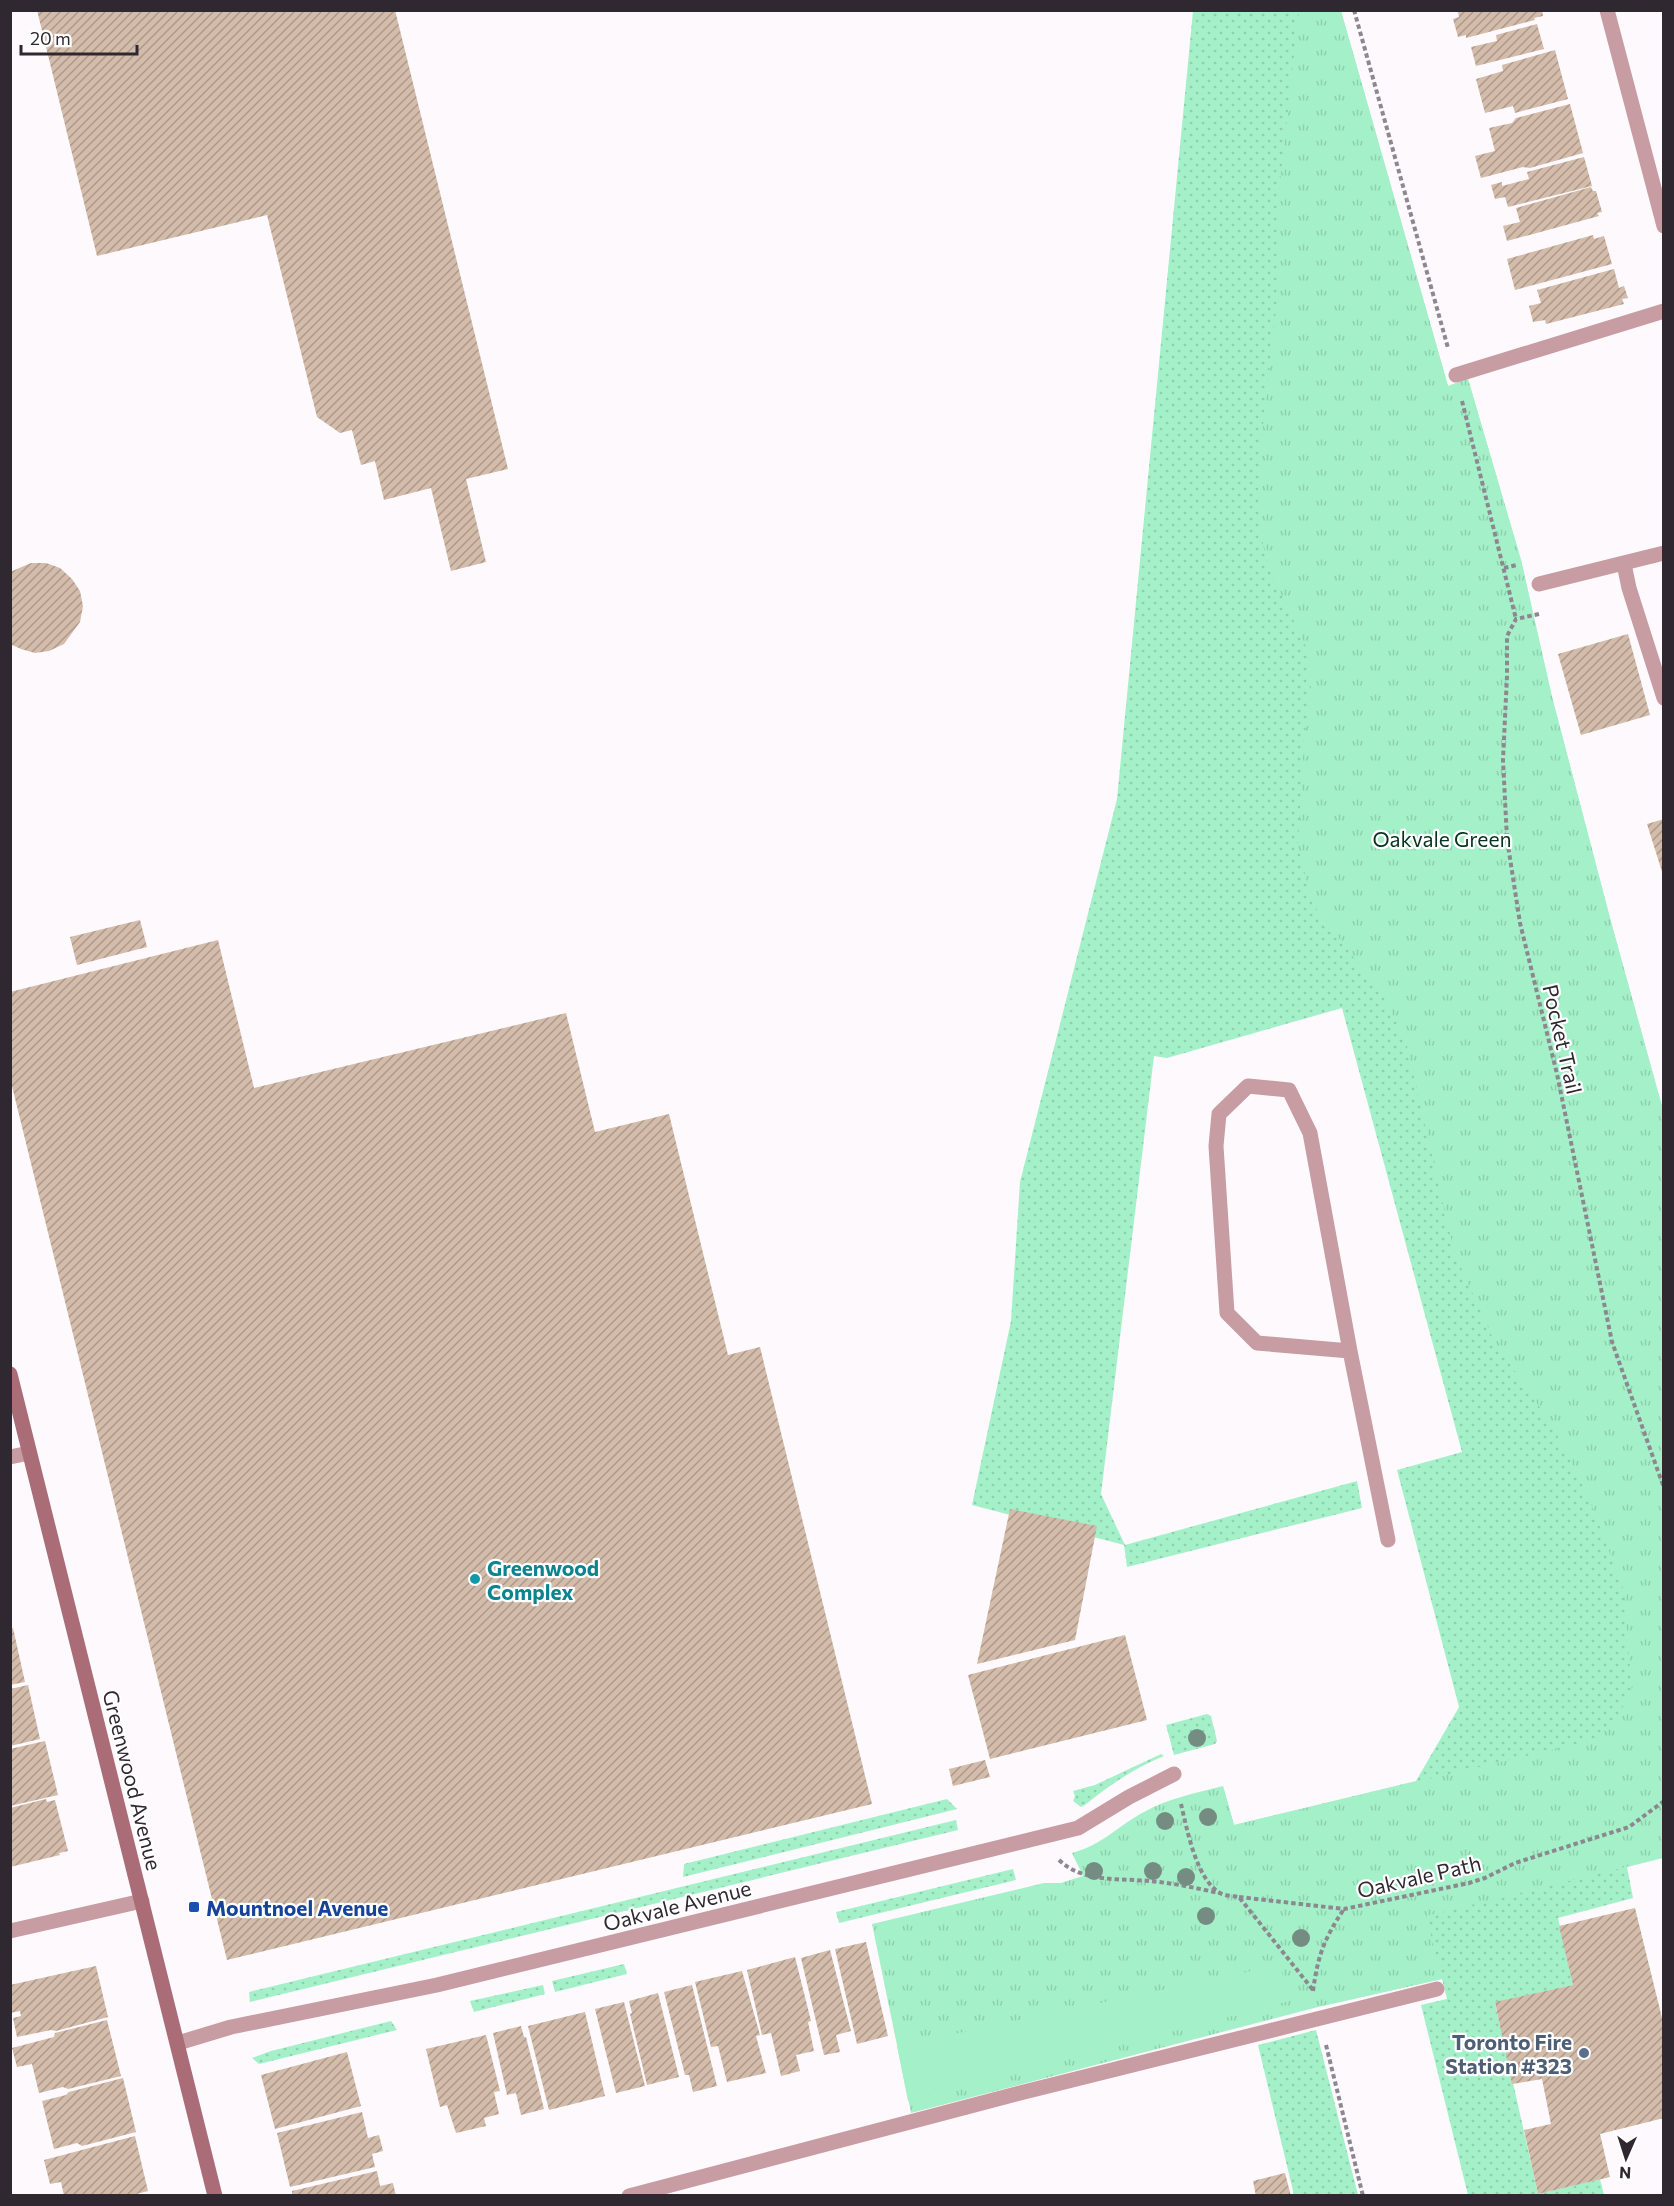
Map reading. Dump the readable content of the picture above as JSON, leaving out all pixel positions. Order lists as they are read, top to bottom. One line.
{"streets":{"street":["Greenwood Avenue","Oakvale Avenue"],"path":["Pocket Trail","Oakvale Path"]},"crossings":[["Greenwood Avenue","Oakvale Avenue"]],"parks":["Oakvale Green"],"places":{"other":["Greenwood Complex","Toronto Fire Station #323"],"transit":["Mountnoel Avenue"]},"scale_bar":"20 m","north":"bottom"}
